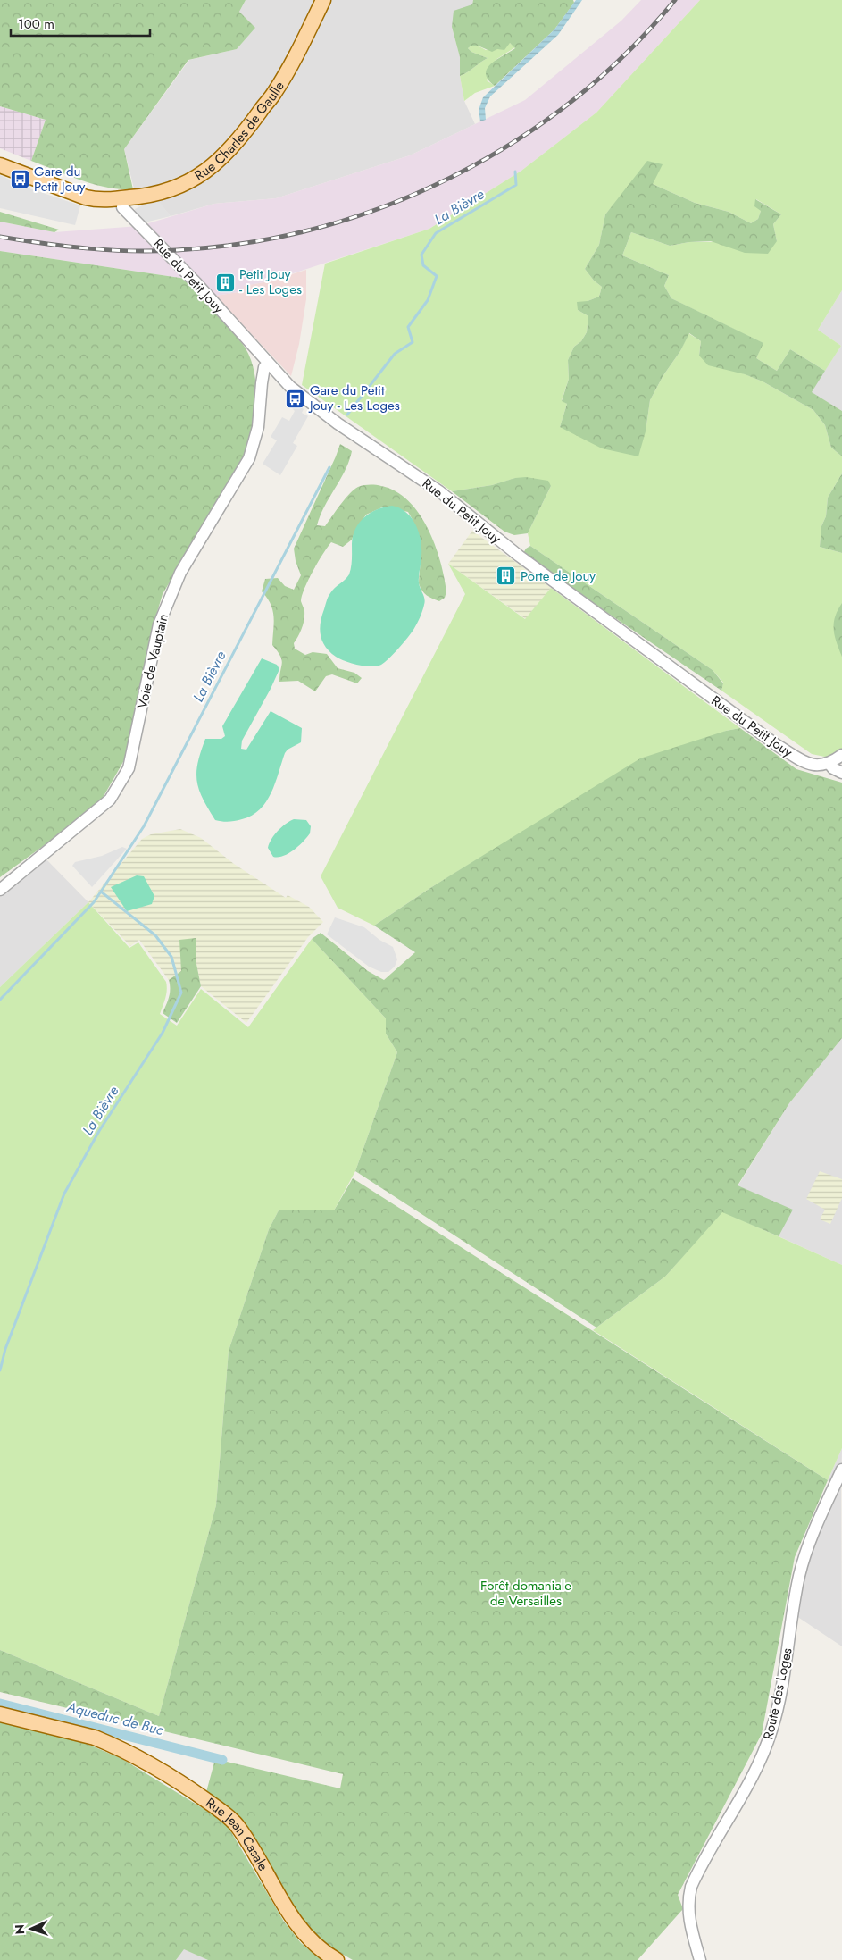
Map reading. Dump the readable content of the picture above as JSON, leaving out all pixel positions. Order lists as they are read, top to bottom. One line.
{"streets":{"main road":["Rue Charles de Gaulle","Rue Jean Casale"],"street":["Rue du Petit Jouy","Voie de Vauptain","Route des Loges"]},"crossings":[["Rue Charles de Gaulle","Rue du Petit Jouy"],["Rue du Petit Jouy","Voie de Vauptain"]],"water":["La Bièvre","Aqueduc de Buc"],"parks":["Forêt domaniale de Versailles"],"places":{"bus stop":["Gare du Petit Jouy","Gare du Petit Jouy - Les Loges"],"building":["Petit Jouy - Les Loges","Porte de Jouy"]},"scale_bar":"100 m","north":"left"}
